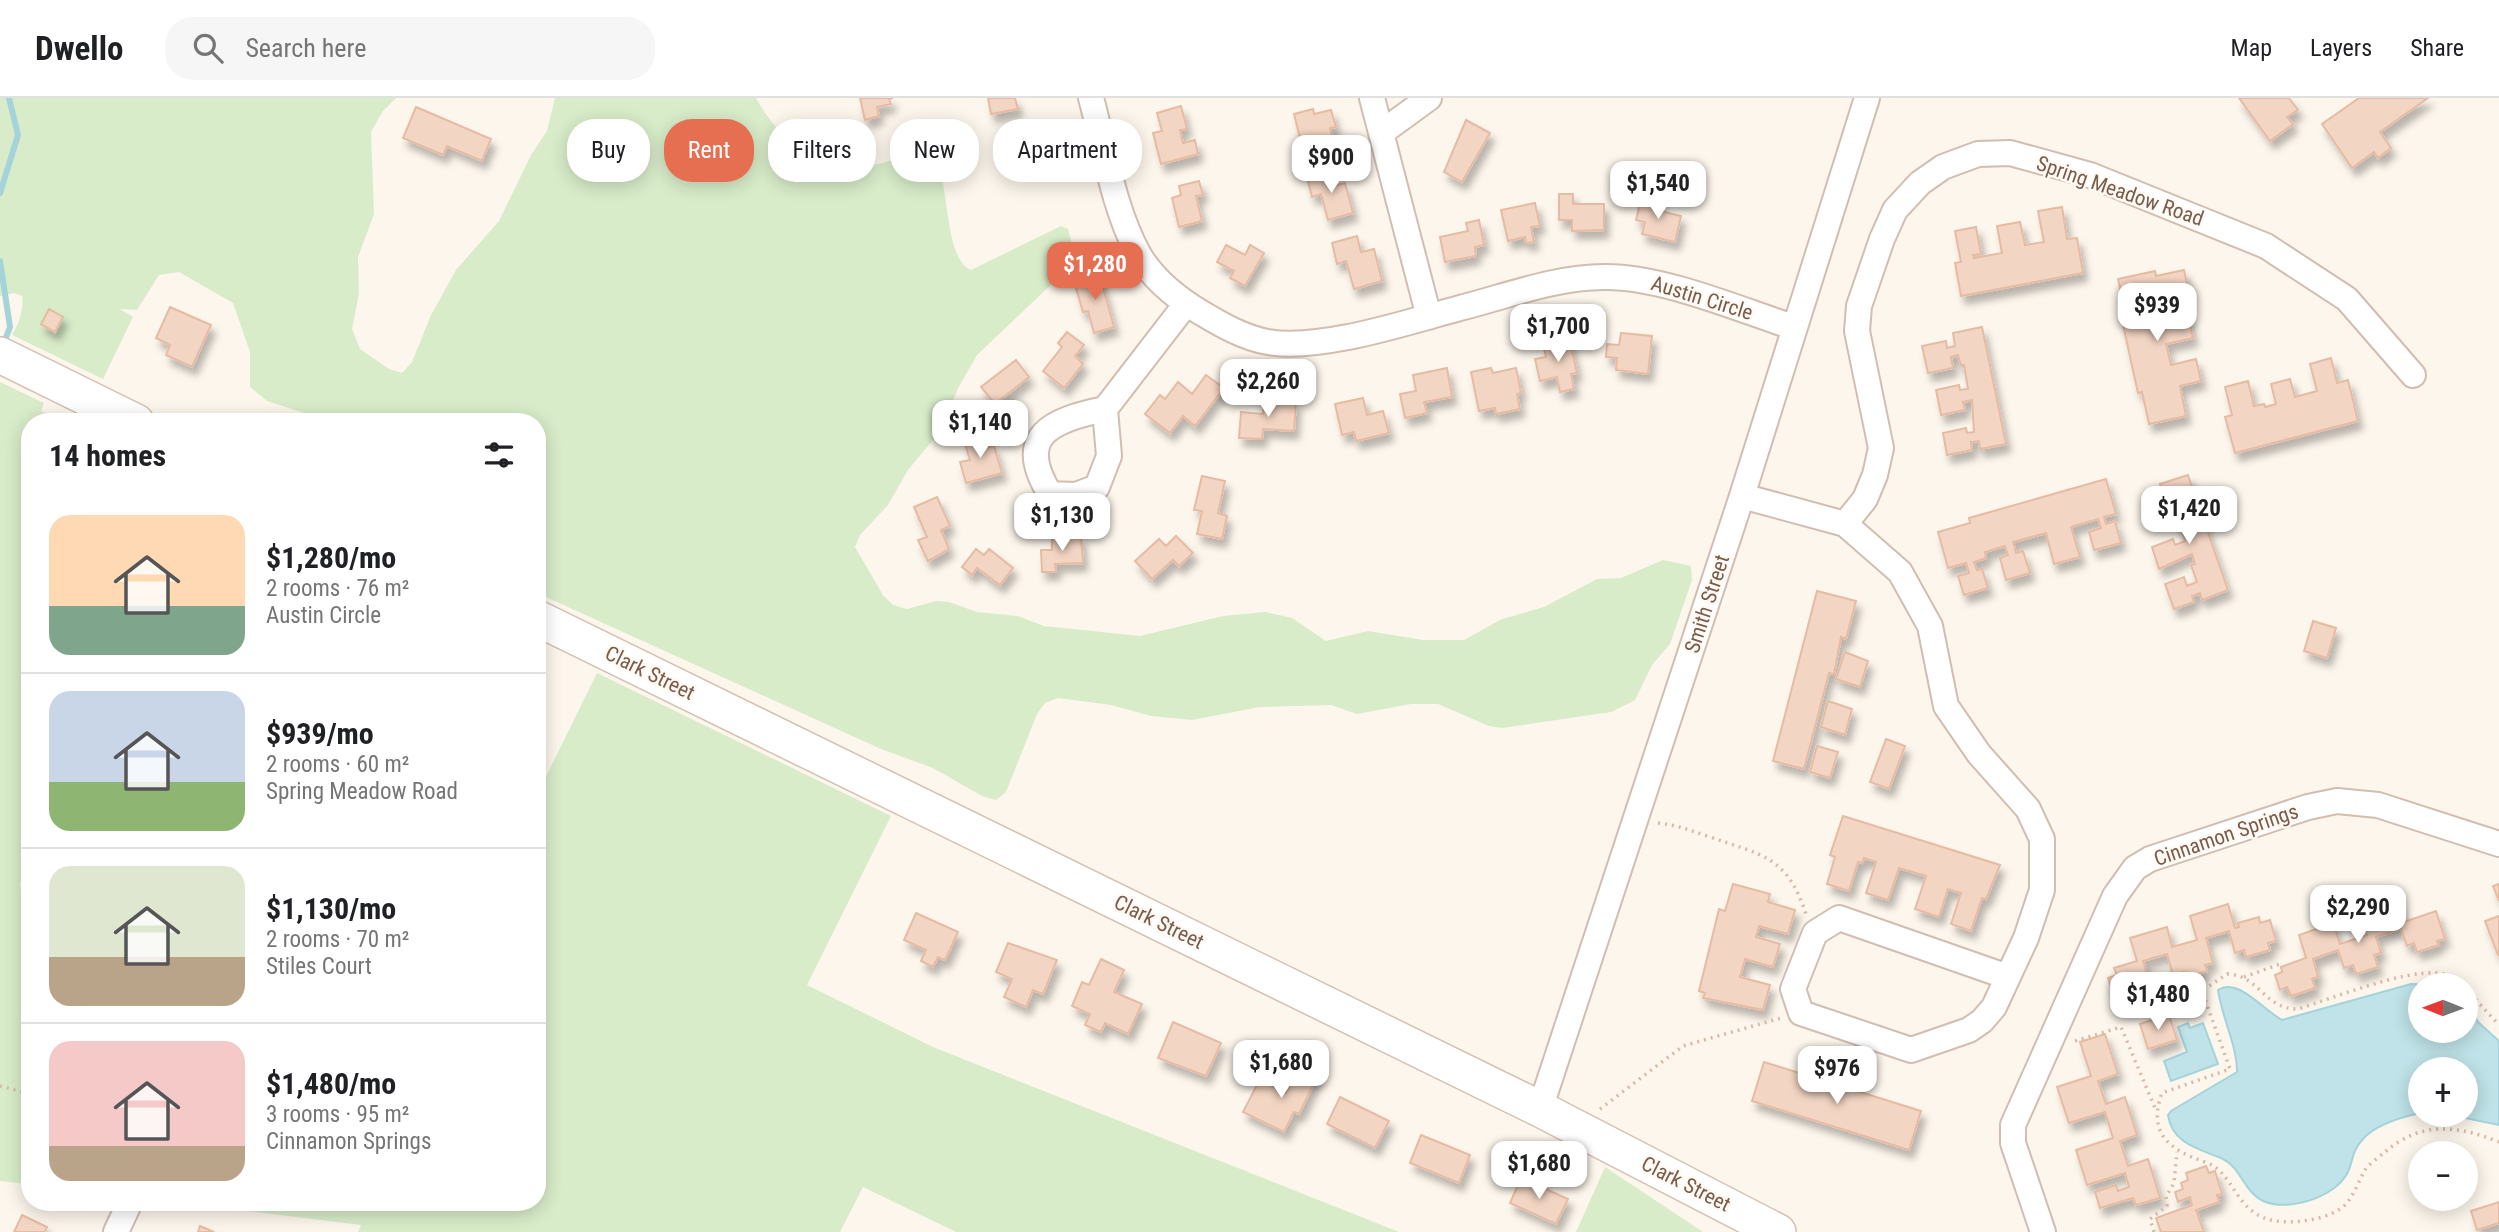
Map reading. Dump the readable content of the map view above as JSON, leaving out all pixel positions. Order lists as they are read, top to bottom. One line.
{"streets":{"main road":["Clark Street"],"street":["Spring Meadow Road","Austin Circle","Smith Street","Cinnamon Springs"]},"crossings":[["Austin Circle","Smith Street"],["Smith Street","Clark Street"]],"north":"left","page":{"header":"Dwello","search":"Search here","nav":["Map","Layers","Share"],"chip":["Buy","Rent","Filters","New","Apartment"],"price":["$900","$1,540","$1,280","$939","$1,700","$2,260","$1,140","$1,420","$1,130","$2,290","$1,480","$1,680","$976","$1,680"],"heading":"14 homes","list":[{"name":"$1,280/mo","note":"2 rooms · 76 m² · Austin Circle"},{"name":"$939/mo","note":"2 rooms · 60 m² · Spring Meadow Road"},{"name":"$1,130/mo","note":"2 rooms · 70 m² · Stiles Court"},{"name":"$1,480/mo","note":"3 rooms · 95 m² · Cinnamon Springs"}],"map_buttons":["+","−"]}}
